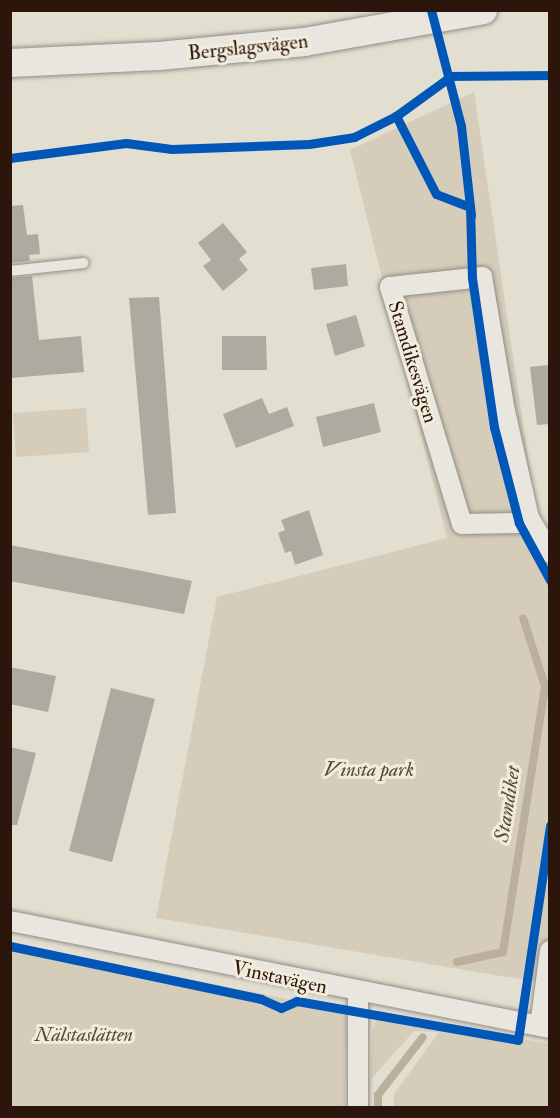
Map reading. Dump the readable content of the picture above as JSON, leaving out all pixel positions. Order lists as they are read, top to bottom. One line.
{"streets":{"main road":["Bergslagsvägen"],"street":["Stamdikesvägen","Vinstavägen"]},"water":["Stamdiket"],"parks":["Vinsta park","Nälstaslätten"]}
